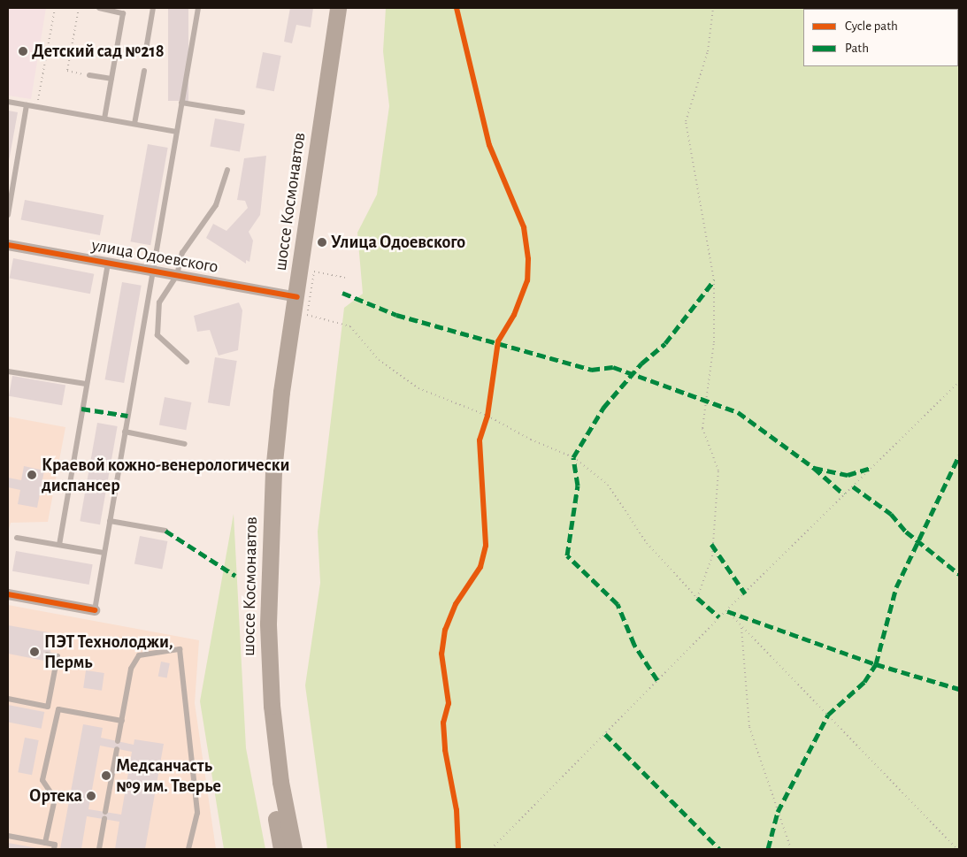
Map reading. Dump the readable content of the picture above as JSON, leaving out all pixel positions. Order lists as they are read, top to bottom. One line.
{"streets":{"main road":["шоссе Космонавтов"],"street":["улица Одоевского"]},"crossings":[["шоссе Космонавтов","улица Одоевского"]],"places":["Детский сад №218","Улица Одоевского","Краевой кожно-венерологически диспансер","ПЭТ Технолоджи, Пермь","Медсанчасть №9 им. Тверье","Ортека"],"legend":["Cycle path","Path"]}
